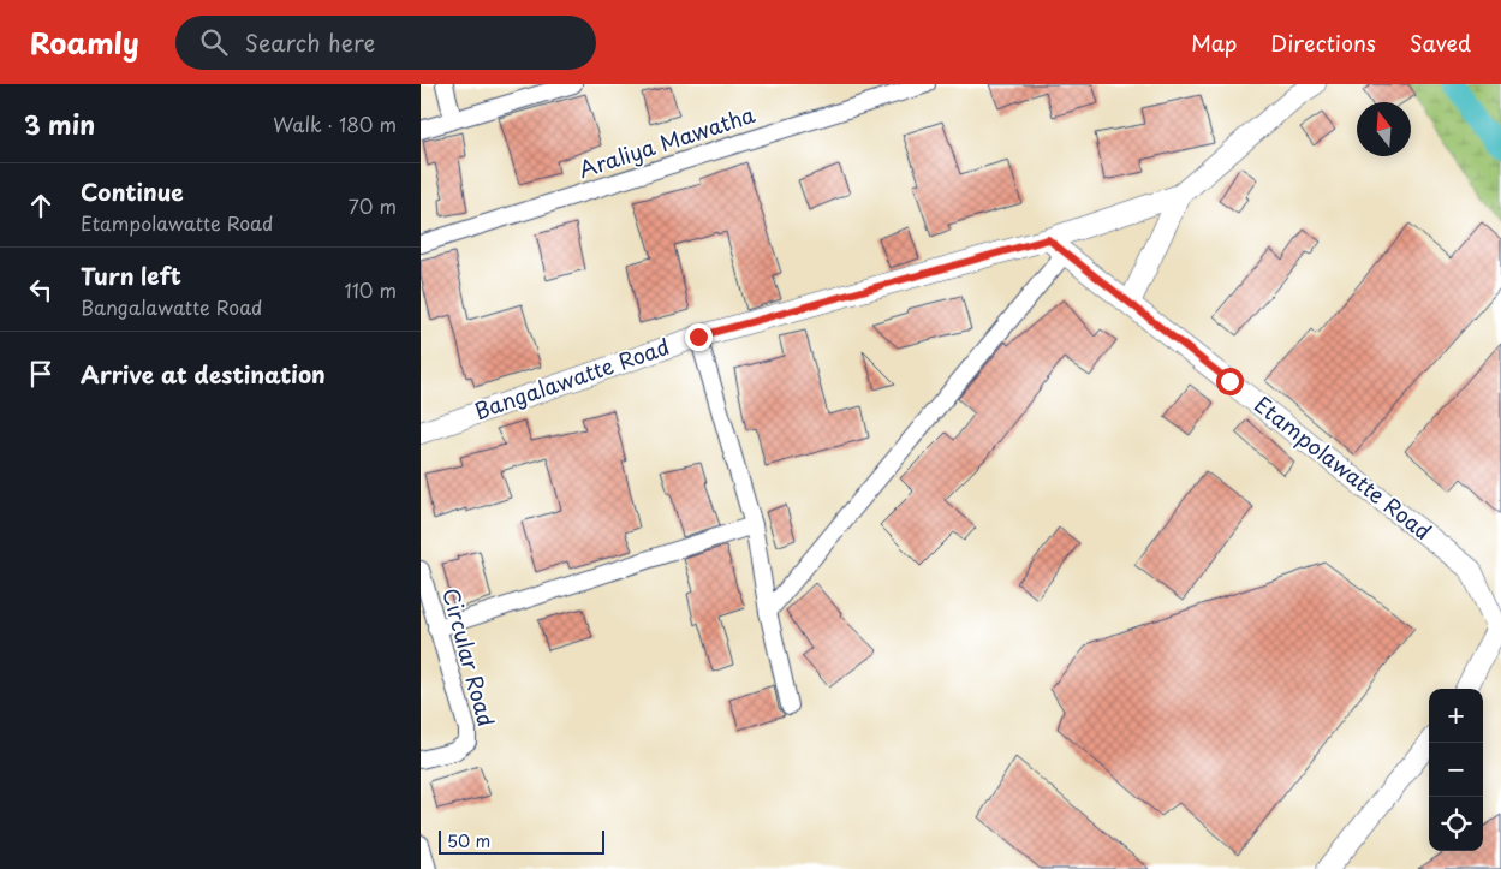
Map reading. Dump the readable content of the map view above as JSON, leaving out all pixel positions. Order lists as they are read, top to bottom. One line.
{"streets":{"street":["Araliya Mawatha","Bangalawatte Road","Etampolawatte Road","Circular Road"]},"crossings":[["Bangalawatte Road","Etampolawatte Road"]],"scale_bar":"50 m","north":"top","page":{"header":"Roamly","search":"Search here","nav":["Map","Directions","Saved"],"heading":["3 min","Walk · 180 m"],"list":[["Continue","Etampolawatte Road","70 m"],["Turn left","Bangalawatte Road","110 m"],"Arrive at destination"],"map_buttons":["+","−"],"scale":"50 m"}}
